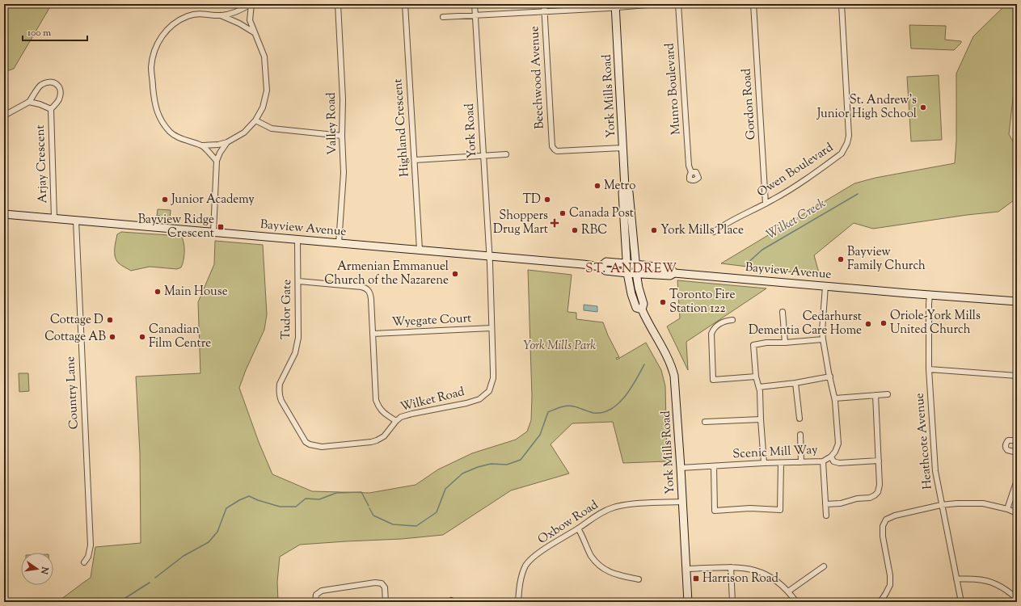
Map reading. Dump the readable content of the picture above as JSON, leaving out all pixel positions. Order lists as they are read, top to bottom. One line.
{"streets":{"main road":["York Mills Road","Bayview Avenue"],"street":["Beechwood Avenue","Munro Boulevard","Gordon Road","Valley Road","Highland Crescent","York Road","Arjay Crescent","Owen Boulevard","Tudor Gate","Wyegate Court","Country Lane","Wilket Road","Heathcote Avenue","Scenic Mill Way","Oxbow Road"]},"crossings":[["Beechwood Avenue","York Mills Road"],["York Mills Road","Bayview Avenue"],["York Mills Road","Scenic Mill Way"],["York Mills Road","Oxbow Road"],["Gordon Road","Owen Boulevard"],["Valley Road","Bayview Avenue"],["Highland Crescent","Bayview Avenue"],["York Road","Bayview Avenue"],["York Road","Wilket Road"],["Arjay Crescent","Bayview Avenue"],["Bayview Avenue","Tudor Gate"],["Bayview Avenue","Country Lane"],["Bayview Avenue","Wilket Road"],["Bayview Avenue","Heathcote Avenue"],["Bayview Avenue","Scenic Mill Way"],["Tudor Gate","Wilket Road"],["Wyegate Court","Wilket Road"]],"districts":["ST. ANDREW"],"water":["Wilket Creek"],"parks":["York Mills Park"],"places":{"other":["St. Andrew's Junior High School","Metro","Junior Academy","TD","Canada Post","RBC","York Mills Place","Bayview Family Church","Armenian Emmanuel Church of the Nazarene","Main House","Toronto Fire Station 122","Cottage D","Oriole-York Mills United Church","Cedarhurst Dementia Care Home","Cottage AB","Canadian Film Centre"],"health":["Shoppers Drug Mart"],"transit":["Bayview Ridge Crescent","Harrison Road"]},"scale_bar":"100 m","north":"right"}
